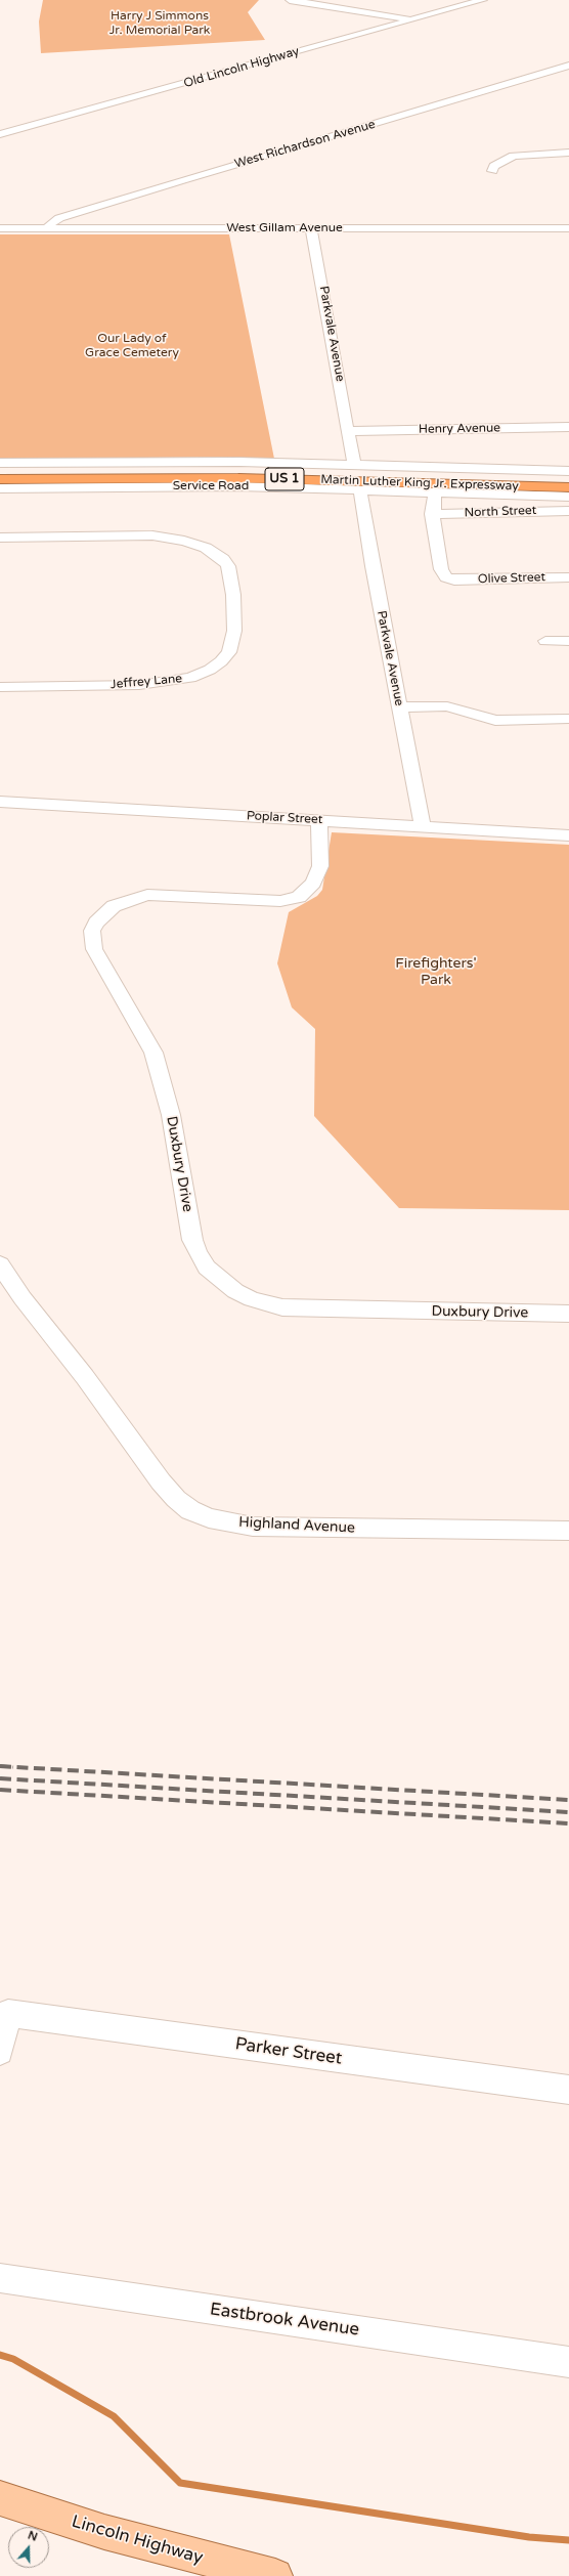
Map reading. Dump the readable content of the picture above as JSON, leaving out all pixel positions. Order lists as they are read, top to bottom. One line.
{"streets":{"highway":["US 1","Martin Luther King Jr. Expressway"],"main road":["Lincoln Highway"],"street":["Old Lincoln Highway","West Richardson Avenue","West Gillam Avenue","Parkvale Avenue","Henry Avenue","Service Road","North Street","Olive Street","Jeffrey Lane","Poplar Street","Duxbury Drive","Highland Avenue","Parker Street","Eastbrook Avenue"]},"crossings":[["West Richardson Avenue","West Gillam Avenue"],["West Gillam Avenue","Parkvale Avenue"],["Parkvale Avenue","Henry Avenue"],["Parkvale Avenue","Service Road"],["Parkvale Avenue","Poplar Street"],["North Street","Olive Street"],["Poplar Street","Duxbury Drive"]],"parks":["Harry J Simmons Jr. Memorial Park","Our Lady of Grace Cemetery","Firefighters' Park"],"north":"top"}
